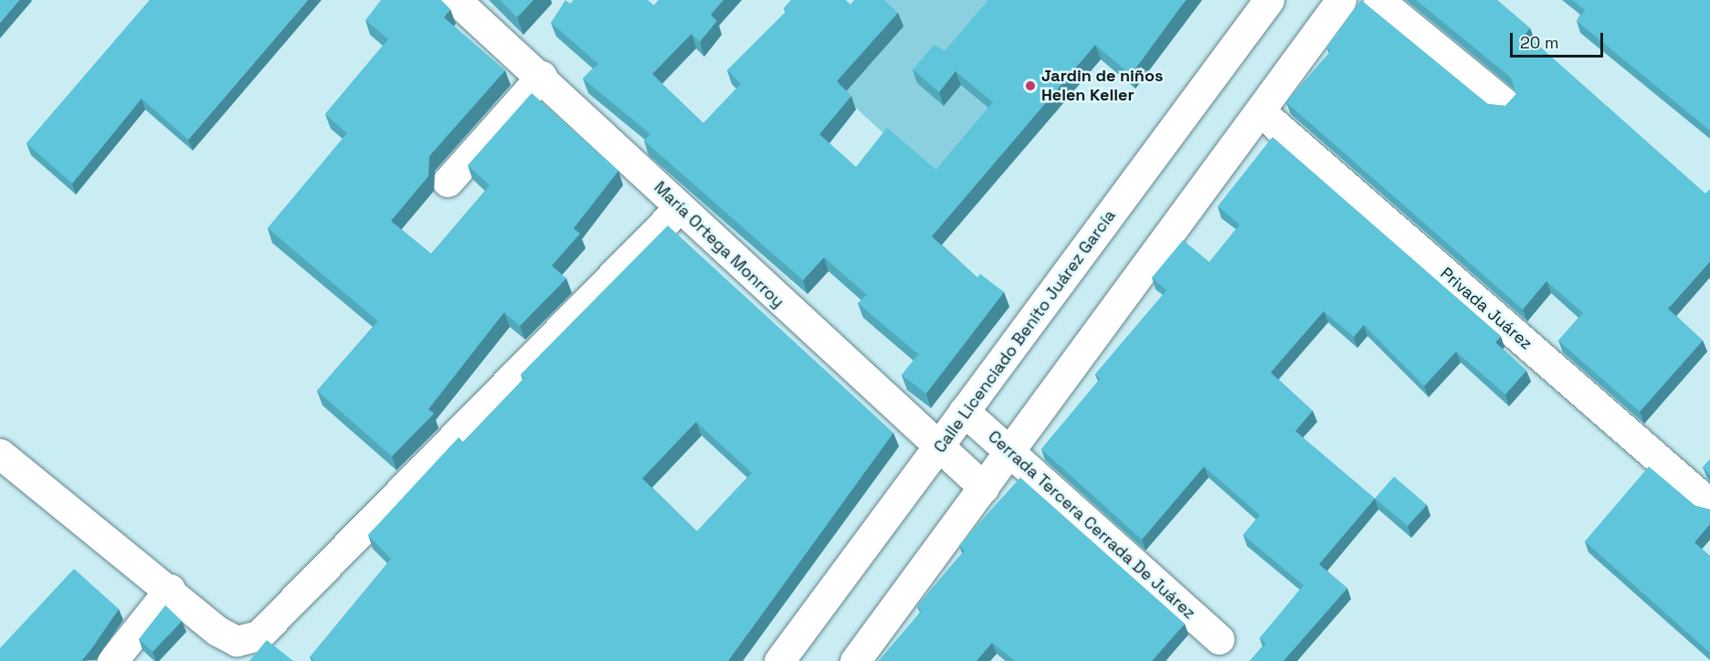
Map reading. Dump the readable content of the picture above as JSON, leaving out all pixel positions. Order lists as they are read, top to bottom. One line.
{"streets":{"street":["María Ortega Monrroy","Privada Juárez","Calle Licenciado Benito Juárez García","Cerrada Tercera Cerrada De Juárez"]},"crossings":[["María Ortega Monrroy","Calle Licenciado Benito Juárez García"],["Calle Licenciado Benito Juárez García","Cerrada Tercera Cerrada De Juárez"]],"places":["Jardin de niños Helen Keller"],"scale_bar":"20 m"}
